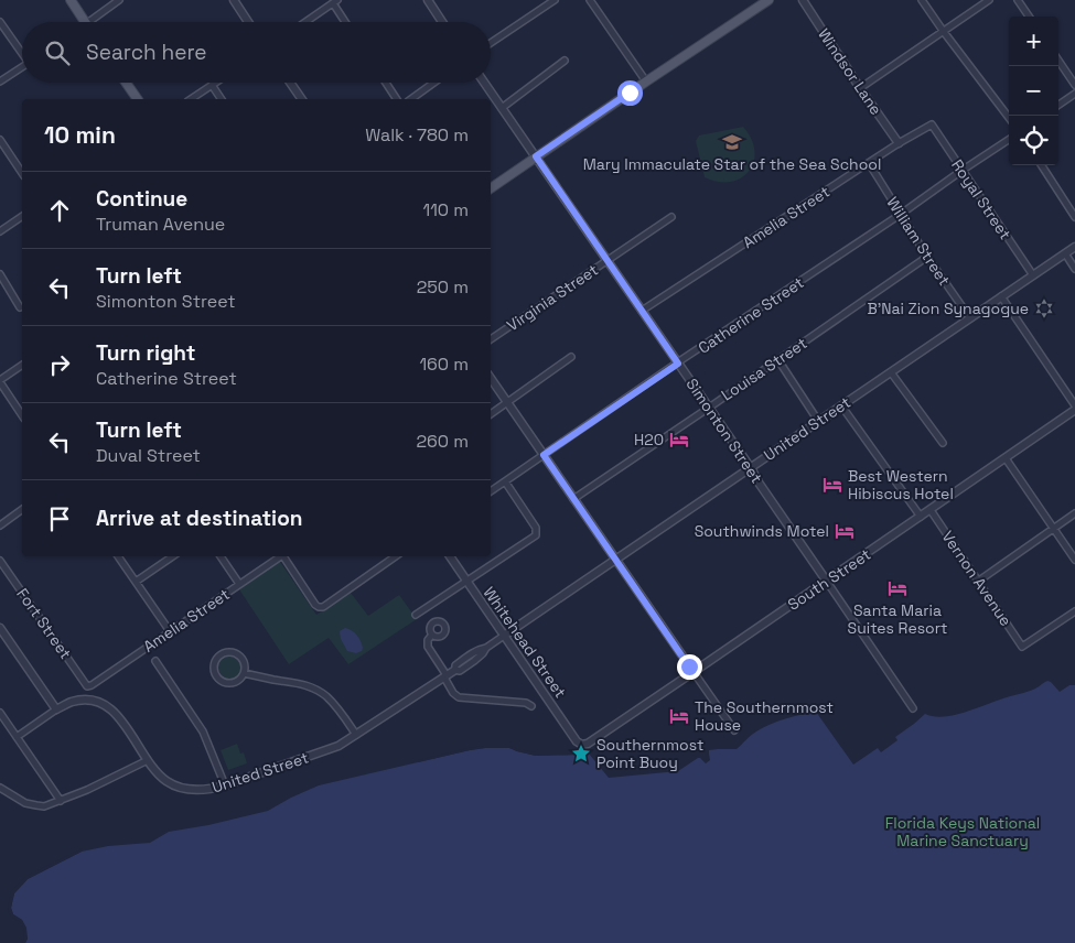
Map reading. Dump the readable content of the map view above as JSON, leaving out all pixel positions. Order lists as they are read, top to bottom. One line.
{"streets":{"street":["Windsor Lane","Royal Street","Amelia Street","William Street","Virginia Street","Catherine Street","Louisa Street","United Street","Simonton Street","Vernon Avenue","South Street","Fort Street","Whitehead Street"]},"crossings":[["Windsor Lane","Amelia Street"],["Royal Street","Amelia Street"],["Royal Street","Catherine Street"],["Royal Street","United Street"],["Amelia Street","William Street"],["Amelia Street","Simonton Street"],["Amelia Street","Fort Street"],["William Street","Catherine Street"],["William Street","Louisa Street"],["William Street","United Street"],["Virginia Street","Simonton Street"],["Catherine Street","Simonton Street"],["Louisa Street","Simonton Street"],["United Street","Simonton Street"],["United Street","Whitehead Street"],["Simonton Street","South Street"],["Vernon Avenue","South Street"],["South Street","Whitehead Street"]],"parks":["Florida Keys National Marine Sanctuary"],"places":{"school or university":["Mary Immaculate Star of the Sea School"],"synagogue":["B'Nai Zion Synagogue"],"hotel":["H2O","Best Western Hibiscus Hotel","Southwinds Motel","Santa Maria Suites Resort","The Southernmost House"],"place":["Southernmost Point Buoy"]},"page":{"map_buttons":["+","−"],"search":"Search here","heading":["10 min","Walk · 780 m"],"list":[["Continue","Truman Avenue","110 m"],["Turn left","Simonton Street","250 m"],["Turn right","Catherine Street","160 m"],["Turn left","Duval Street","260 m"],"Arrive at destination"]}}
